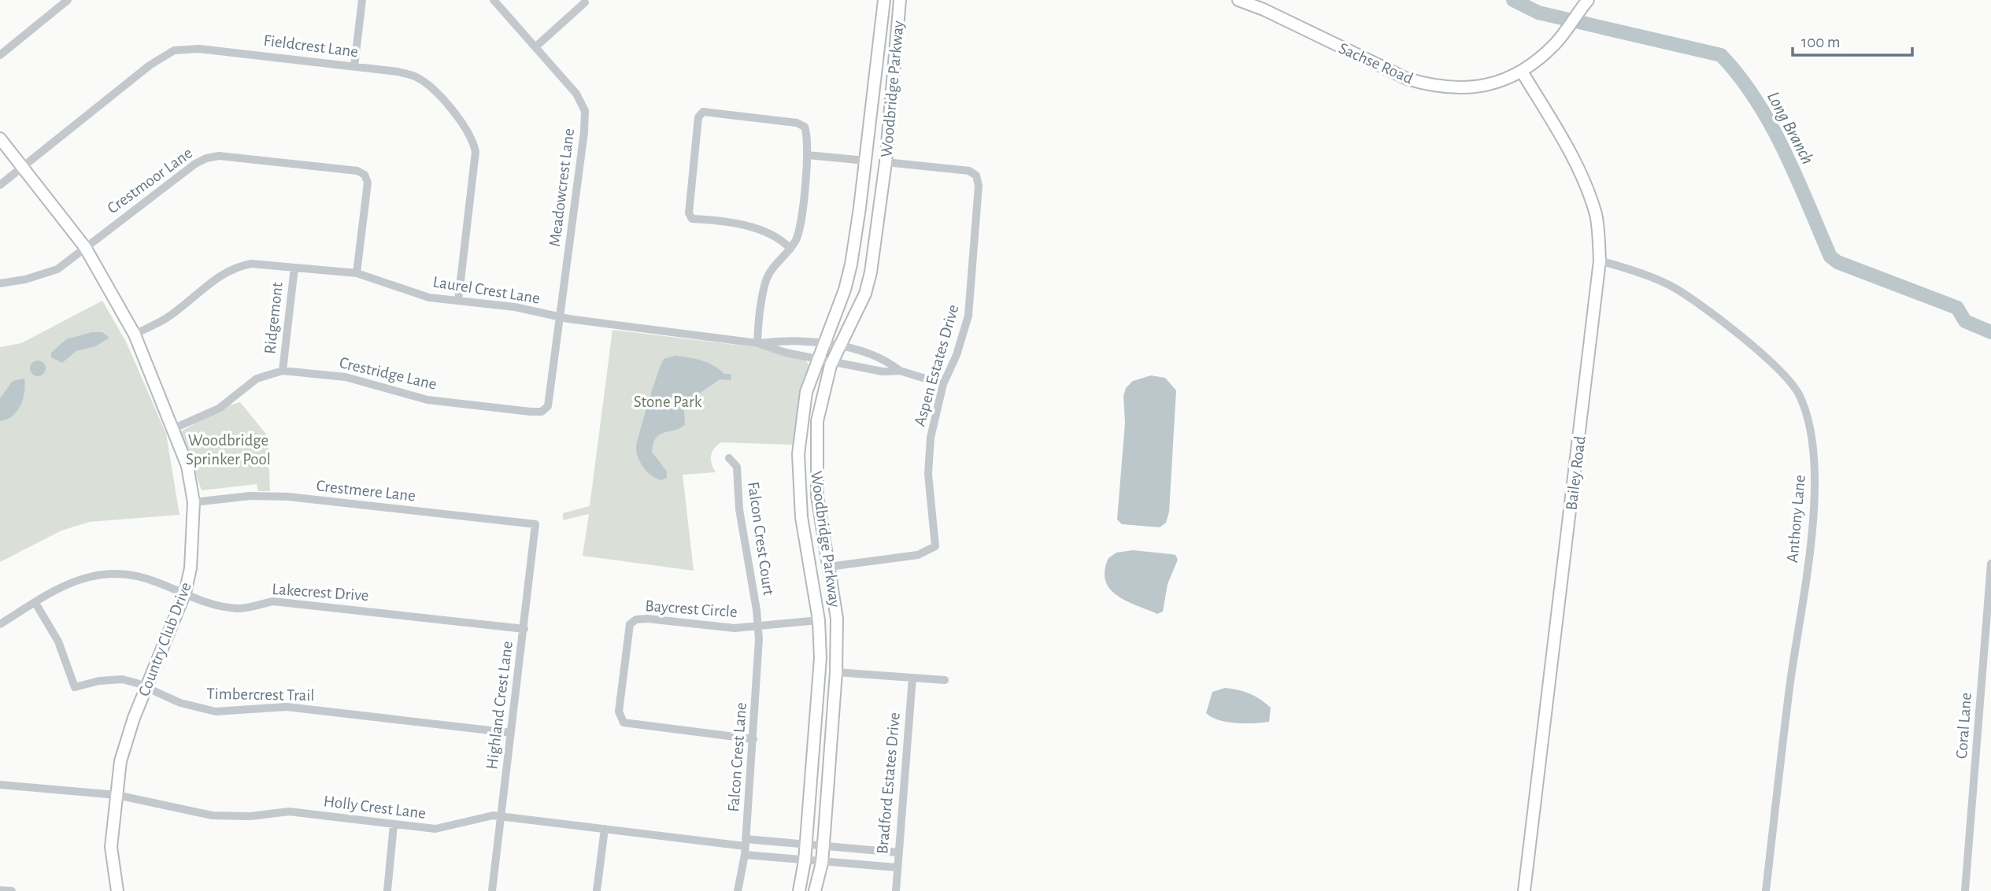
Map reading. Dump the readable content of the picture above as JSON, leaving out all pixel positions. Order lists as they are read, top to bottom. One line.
{"streets":{"main road":["Sachse Road","Woodbridge Parkway","Bailey Road","Country Club Drive"],"street":["Fieldcrest Lane","Crestmoor Lane","Meadowcrest Lane","Laurel Crest Lane","Ridgemont","Aspen Estates Drive","Crestridge Lane","Crestmere Lane","Anthony Lane","Falcon Crest Court","Lakecrest Drive","Baycrest Circle","Timbercrest Trail","Highland Crest Lane","Coral Lane","Falcon Crest Lane","Bradford Estates Drive","Holly Crest Lane"]},"crossings":[["Fieldcrest Lane","Laurel Crest Lane"],["Fieldcrest Lane","Country Club Drive"],["Sachse Road","Bailey Road"],["Woodbridge Parkway","Laurel Crest Lane"],["Woodbridge Parkway","Aspen Estates Drive"],["Woodbridge Parkway","Baycrest Circle"],["Woodbridge Parkway","Holly Crest Lane"],["Crestmoor Lane","Laurel Crest Lane"],["Crestmoor Lane","Country Club Drive"],["Meadowcrest Lane","Laurel Crest Lane"],["Meadowcrest Lane","Crestridge Lane"],["Laurel Crest Lane","Ridgemont"],["Laurel Crest Lane","Country Club Drive"],["Ridgemont","Crestridge Lane"],["Crestridge Lane","Country Club Drive"],["Bailey Road","Anthony Lane"],["Crestmere Lane","Country Club Drive"],["Crestmere Lane","Highland Crest Lane"],["Falcon Crest Court","Baycrest Circle"],["Falcon Crest Court","Falcon Crest Lane"],["Lakecrest Drive","Country Club Drive"],["Lakecrest Drive","Timbercrest Trail"],["Lakecrest Drive","Highland Crest Lane"],["Baycrest Circle","Falcon Crest Lane"],["Country Club Drive","Timbercrest Trail"],["Country Club Drive","Holly Crest Lane"],["Timbercrest Trail","Highland Crest Lane"],["Highland Crest Lane","Holly Crest Lane"],["Falcon Crest Lane","Holly Crest Lane"],["Bradford Estates Drive","Holly Crest Lane"]],"water":["Long Branch"],"parks":["Stone Park","Woodbridge Sprinker Pool"],"scale_bar":"100 m"}
